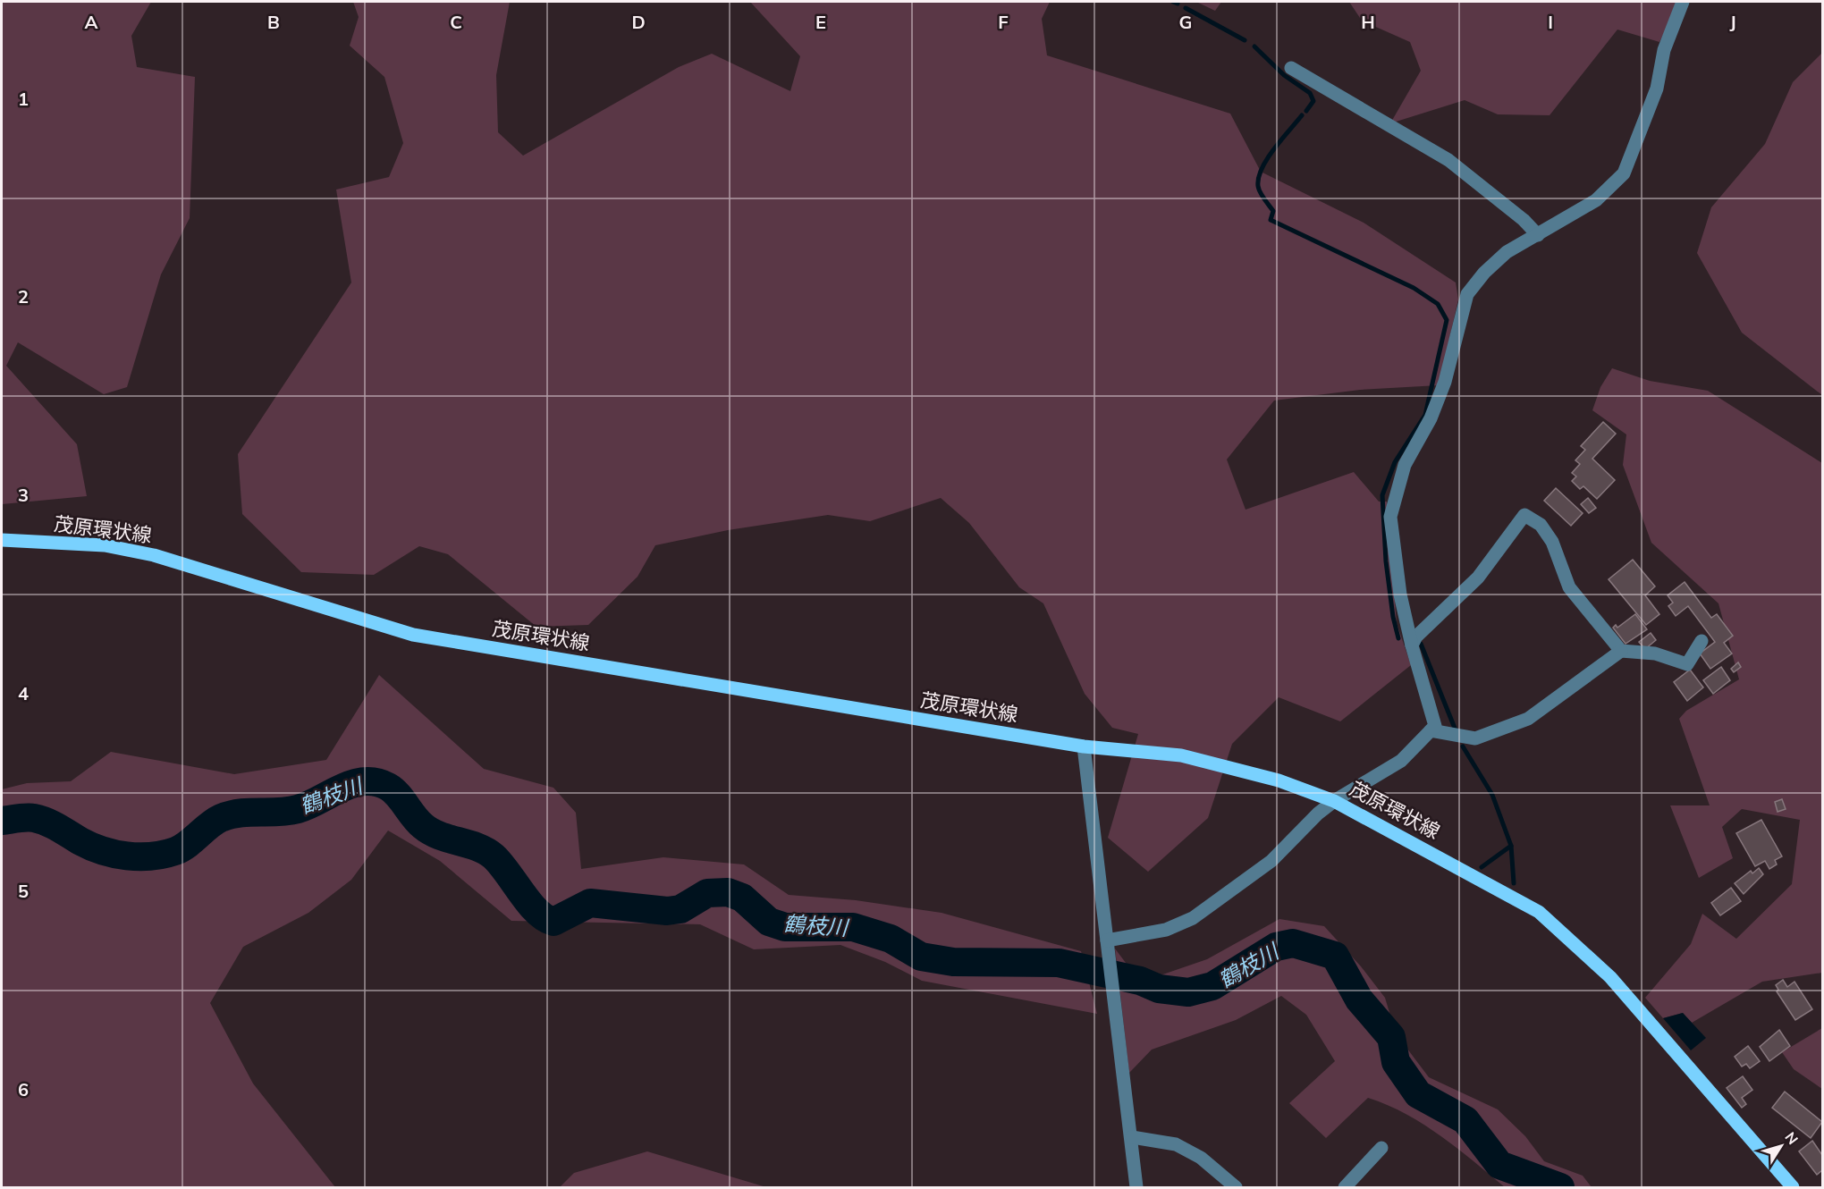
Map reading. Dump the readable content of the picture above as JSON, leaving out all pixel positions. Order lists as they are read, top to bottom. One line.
{"streets":{"main road":["茂原環状線"]},"water":["鶴枝川"],"north":"top right","grid":{"columns":["A","B","C","D","E","F","G","H","I","J"],"rows":["1","2","3","4","5","6"]}}
